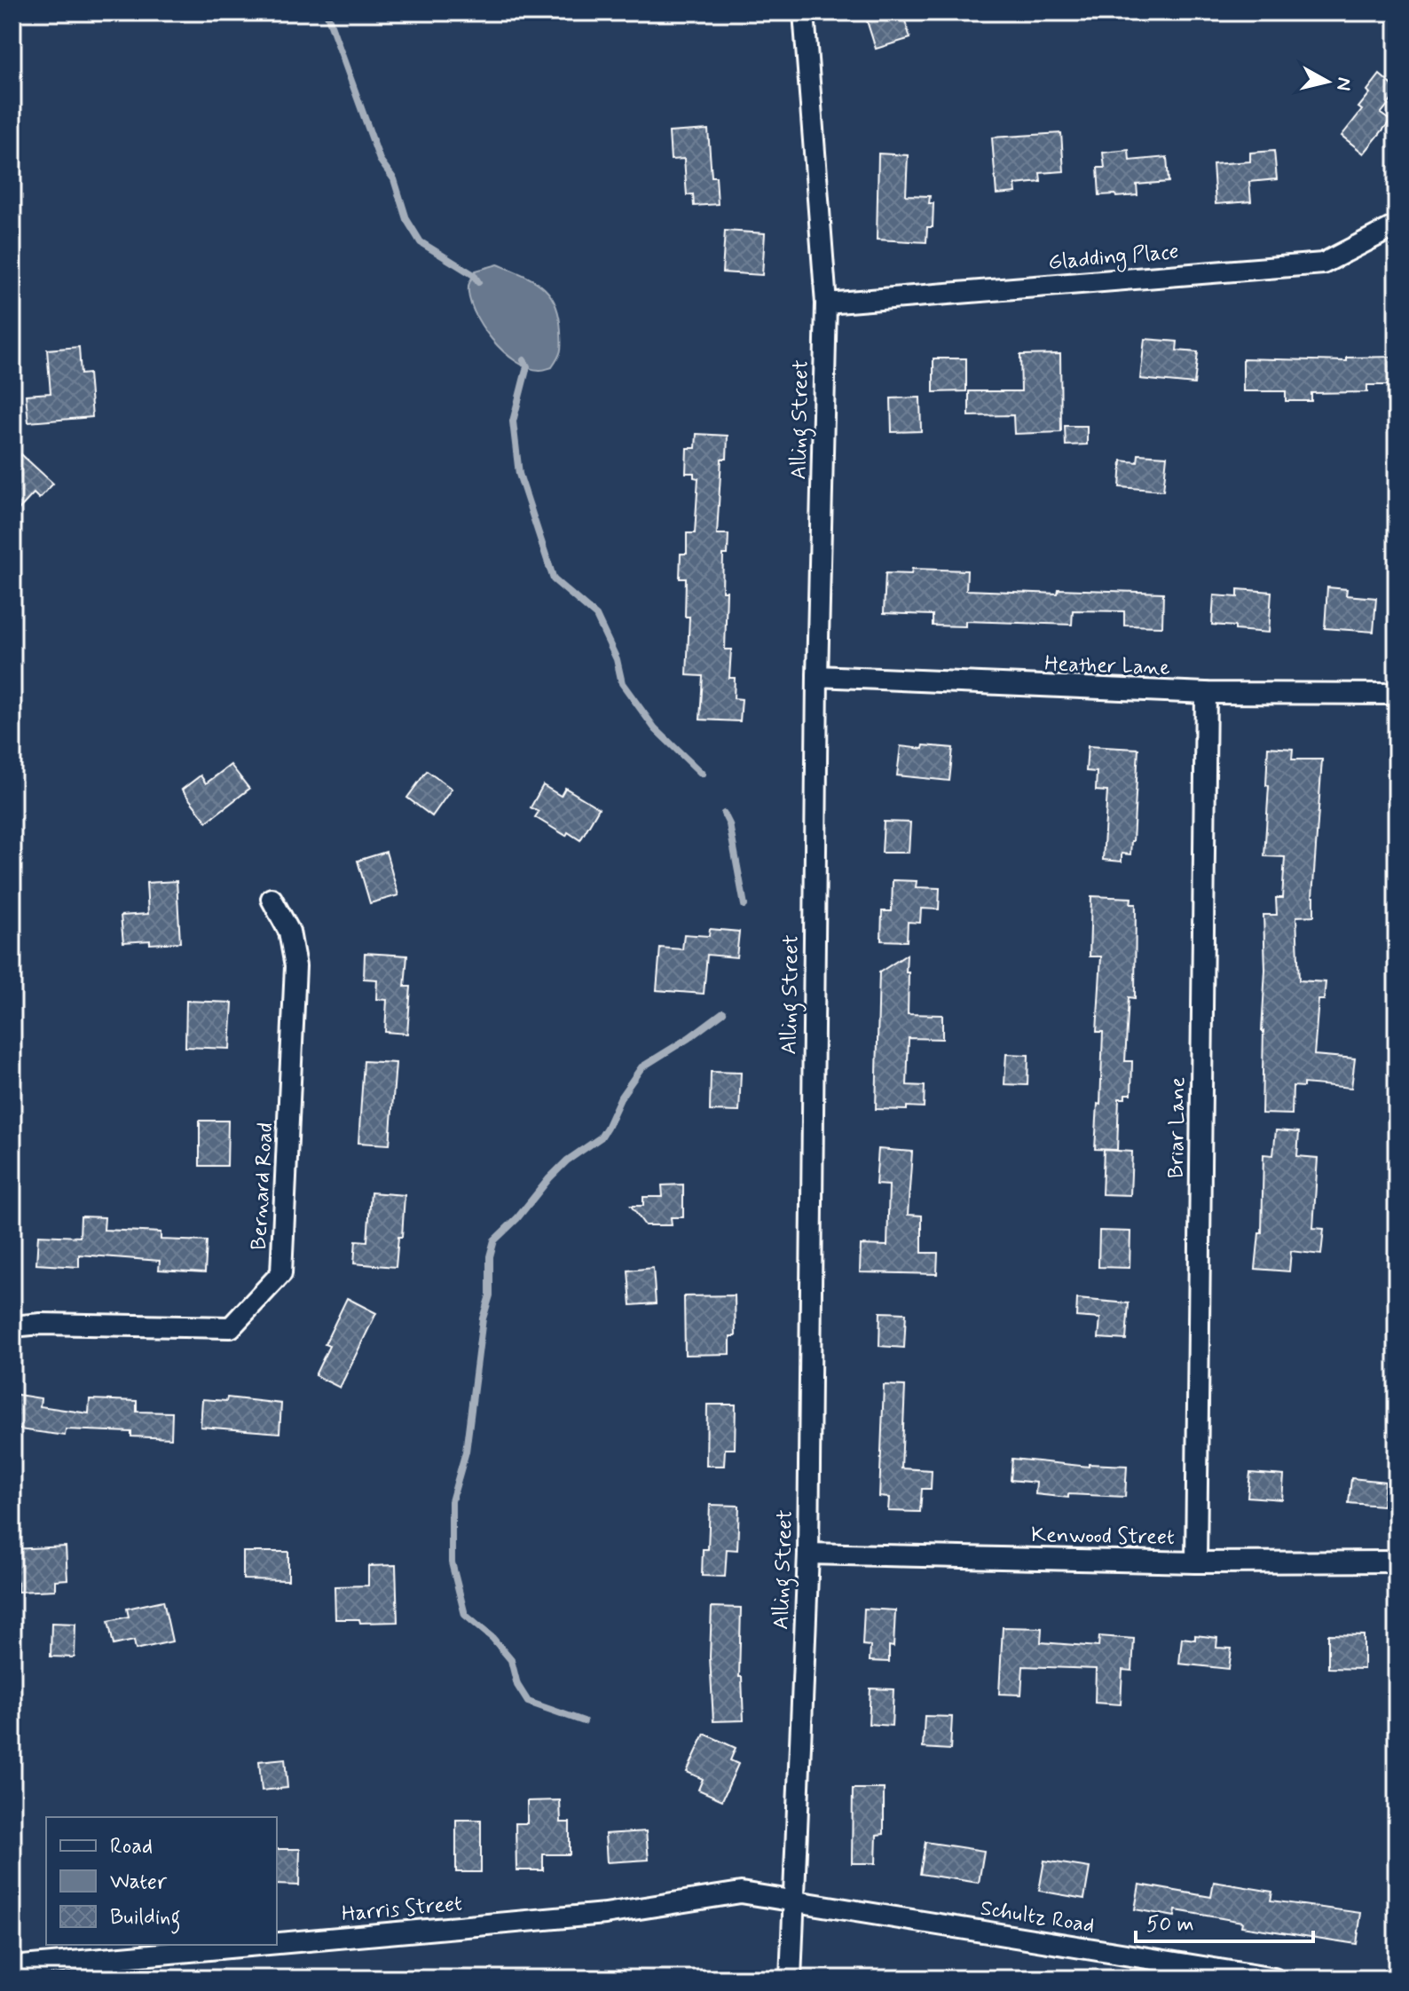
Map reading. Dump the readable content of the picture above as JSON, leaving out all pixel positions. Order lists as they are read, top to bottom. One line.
{"streets":{"street":["Gladding Place","Alling Street","Heather Lane","Briar Lane","Bernard Road","Kenwood Street","Harris Street","Schultz Road"]},"crossings":[["Gladding Place","Alling Street"],["Alling Street","Heather Lane"],["Alling Street","Kenwood Street"],["Alling Street","Harris Street"],["Alling Street","Schultz Road"],["Heather Lane","Briar Lane"],["Briar Lane","Kenwood Street"],["Harris Street","Schultz Road"]],"legend":["Road","Water","Building"],"scale_bar":"50 m","north":"right"}
